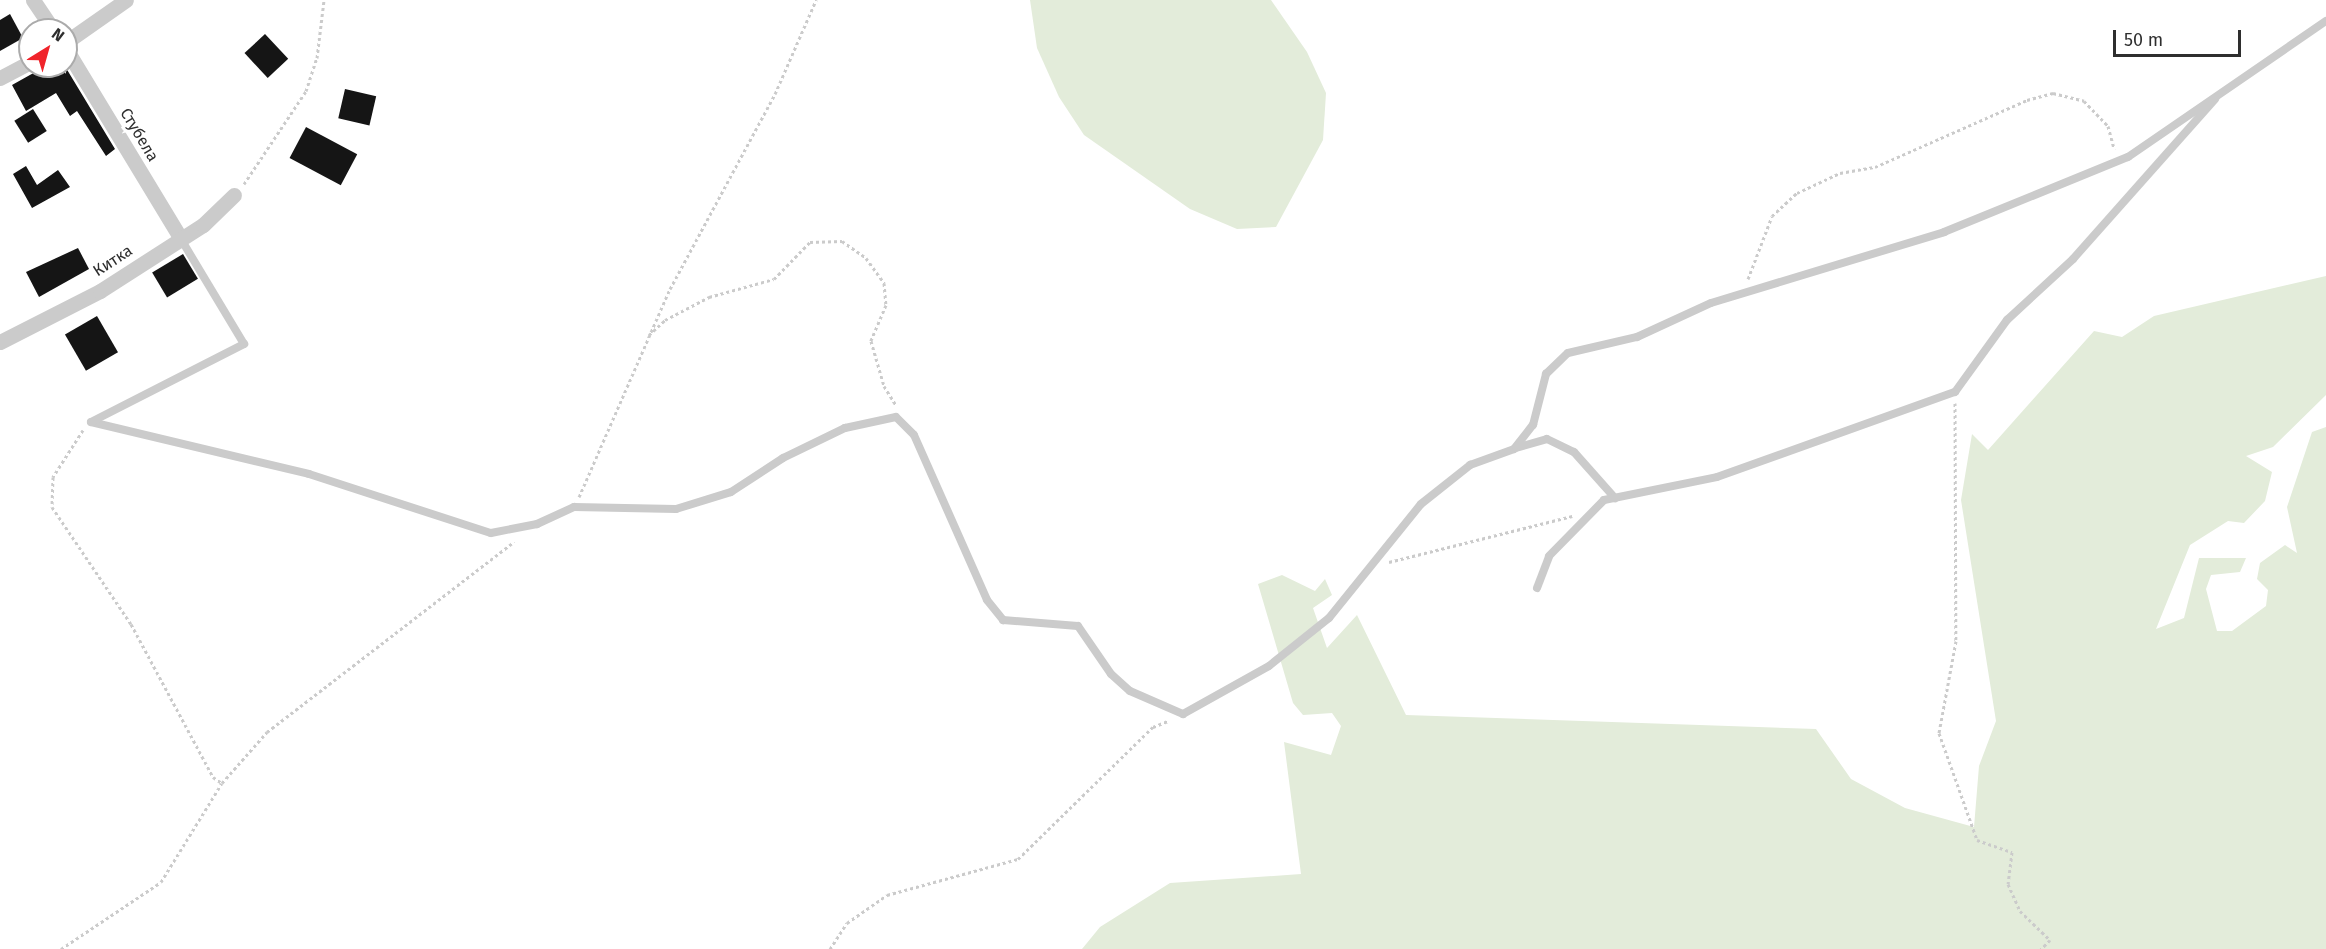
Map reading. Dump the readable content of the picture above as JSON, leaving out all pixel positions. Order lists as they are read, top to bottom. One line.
{"streets":{"street":["Стубела","Китка"]},"crossings":[["Стубела","Китка"]],"scale_bar":"50 m","north":"top right"}
